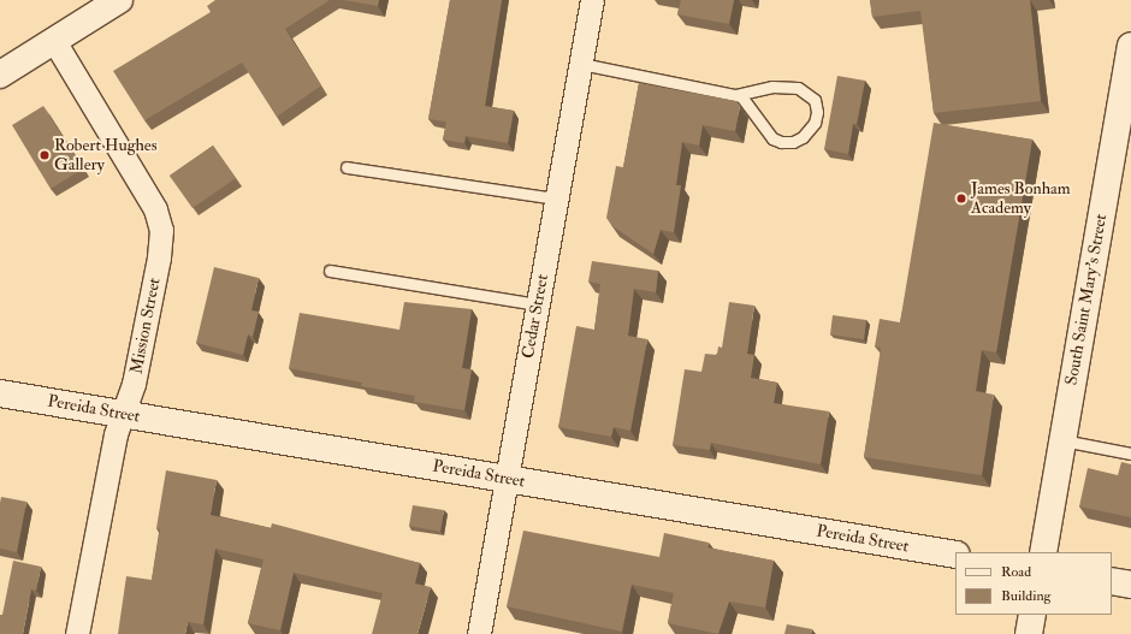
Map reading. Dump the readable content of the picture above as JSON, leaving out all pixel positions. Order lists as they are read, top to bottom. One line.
{"streets":{"street":["South Saint Mary's Street","Cedar Street","Mission Street","Pereida Street"]},"crossings":[["Cedar Street","Pereida Street"],["Mission Street","Pereida Street"]],"places":["Robert Hughes Gallery","James Bonham Academy"],"legend":["Road","Building"]}
